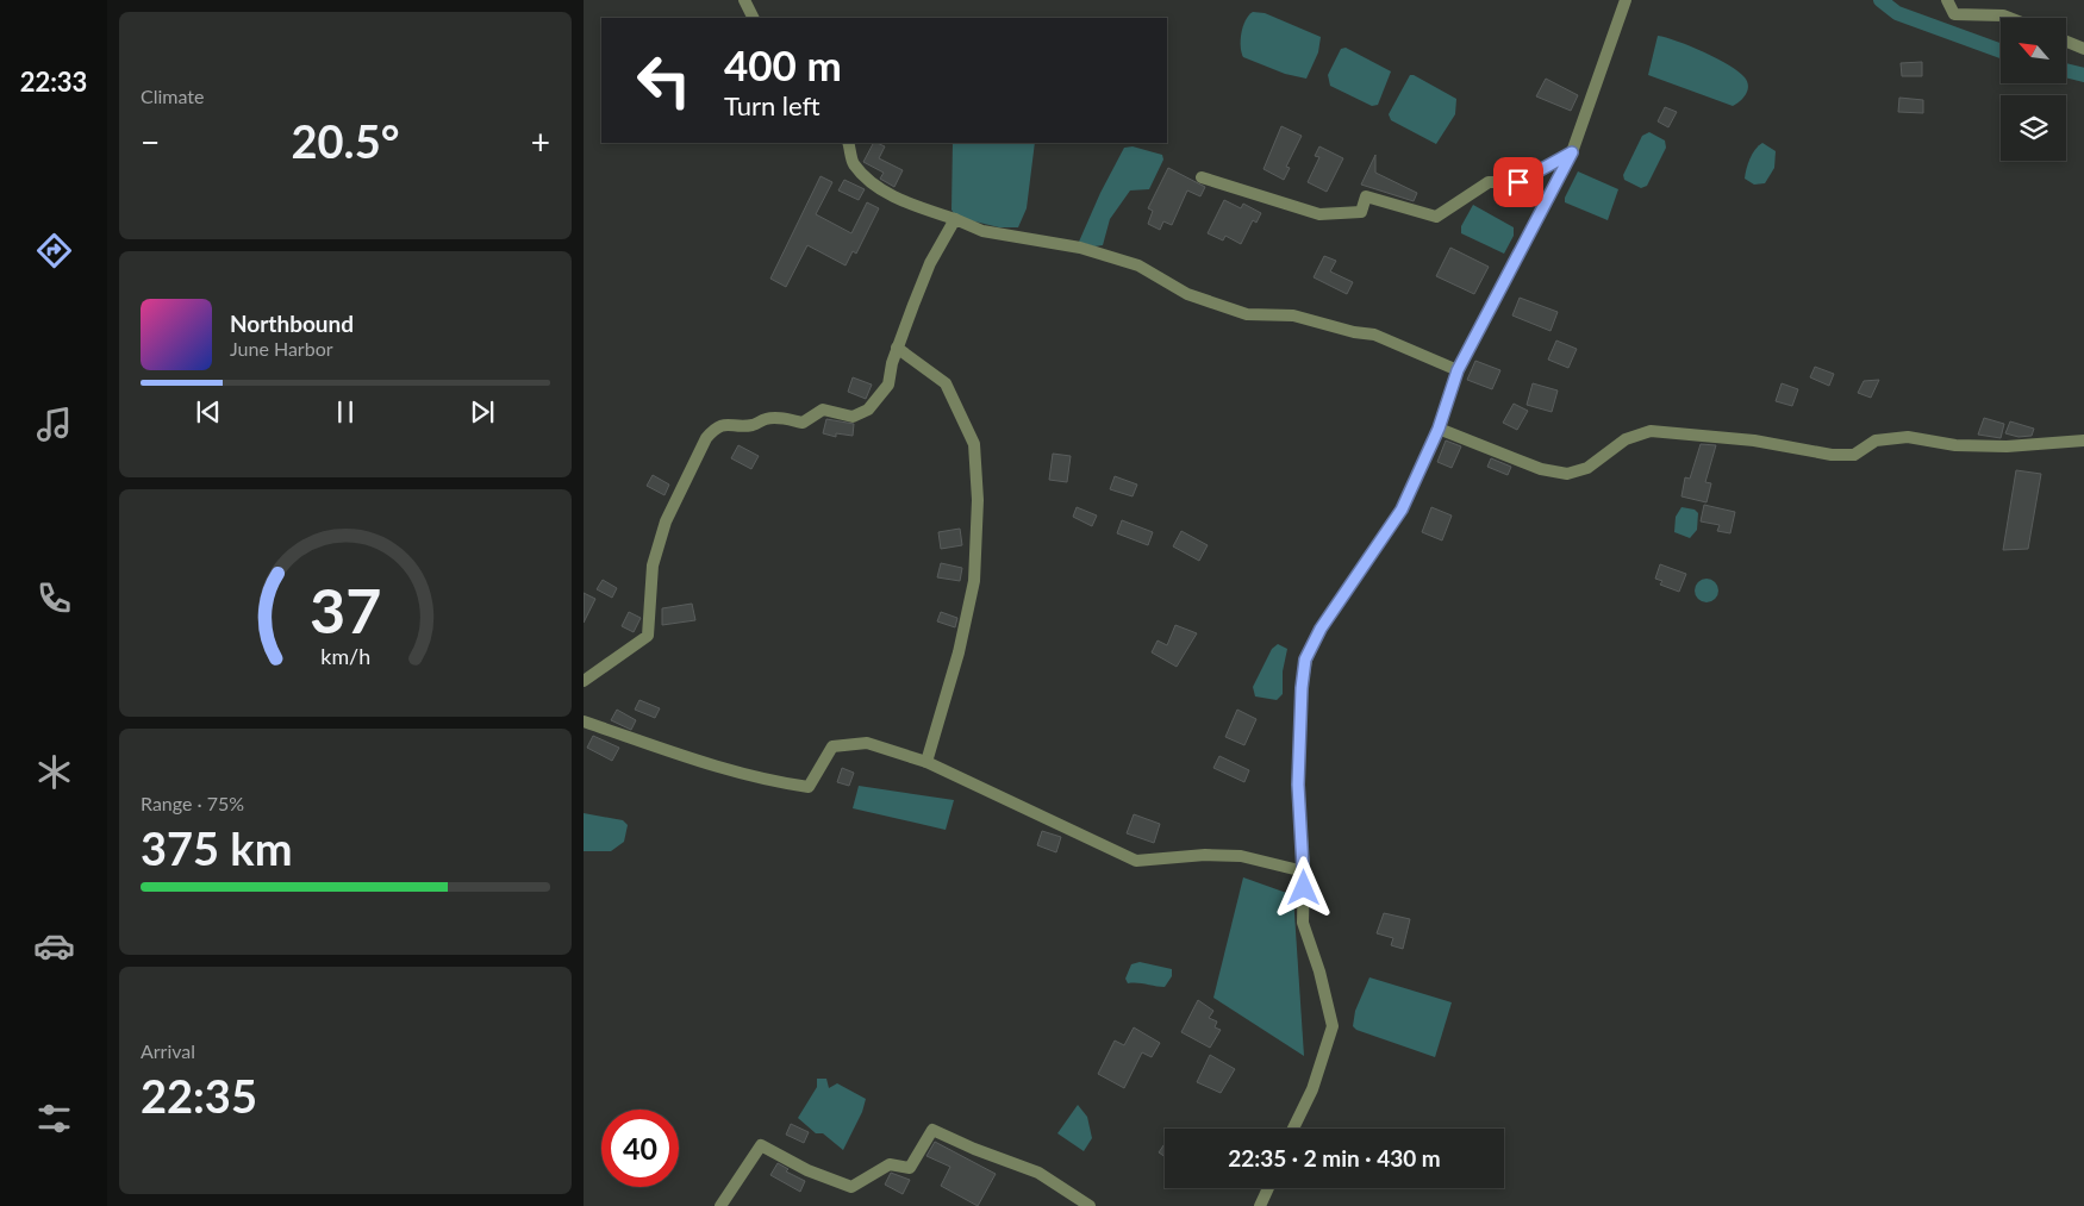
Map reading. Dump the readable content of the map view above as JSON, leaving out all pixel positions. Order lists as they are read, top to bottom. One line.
{"north":"top left","page":{"tabs":"22:33","tile":["Climate",["Range · 75%","375 km"],["Arrival","22:35"]],"turn":["400 m","Turn left"],"heat":["−","20.5°","+"],"song":["Northbound","June Harbor"],"limit":"40","trip":"22:35 · 2 min · 430 m","gauge":["37","km/h"]}}
